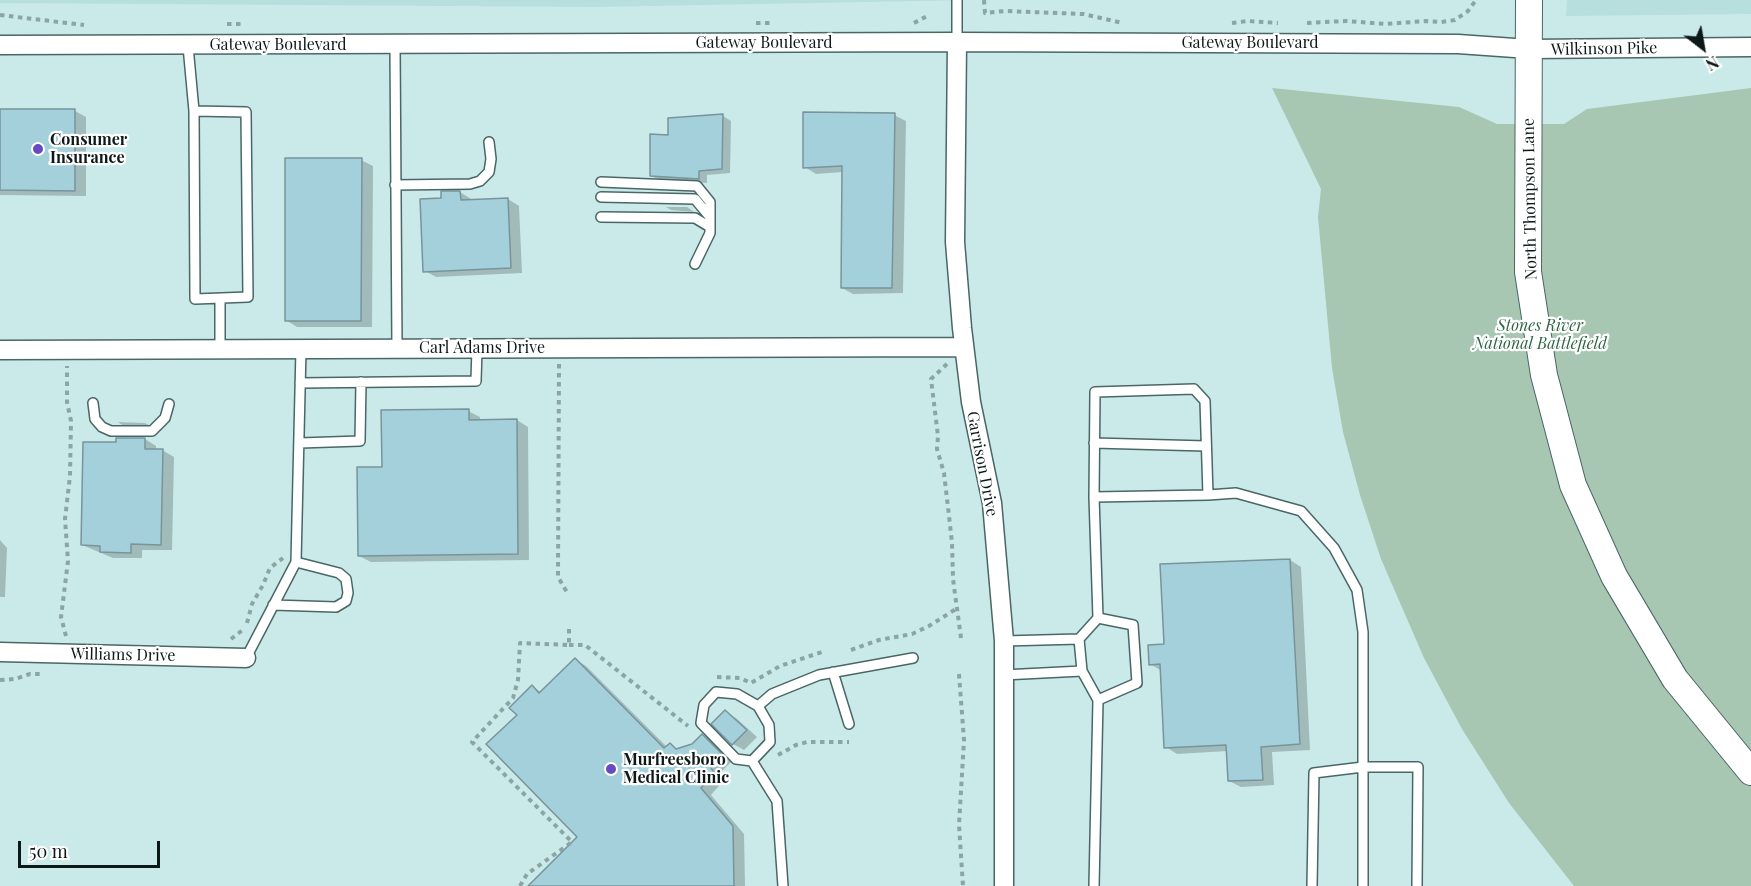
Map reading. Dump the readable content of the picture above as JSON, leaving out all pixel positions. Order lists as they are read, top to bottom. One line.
{"streets":{"main road":["North Thompson Lane"],"street":["Gateway Boulevard","Wilkinson Pike","Carl Adams Drive","Garrison Drive","Williams Drive"]},"crossings":[["Gateway Boulevard","Wilkinson Pike"],["Gateway Boulevard","North Thompson Lane"],["Gateway Boulevard","Garrison Drive"],["Wilkinson Pike","North Thompson Lane"],["Carl Adams Drive","Garrison Drive"]],"parks":["Stones River National Battlefield"],"places":["Consumer Insurance","Murfreesboro Medical Clinic"],"scale_bar":"50 m","north":"bottom right"}
